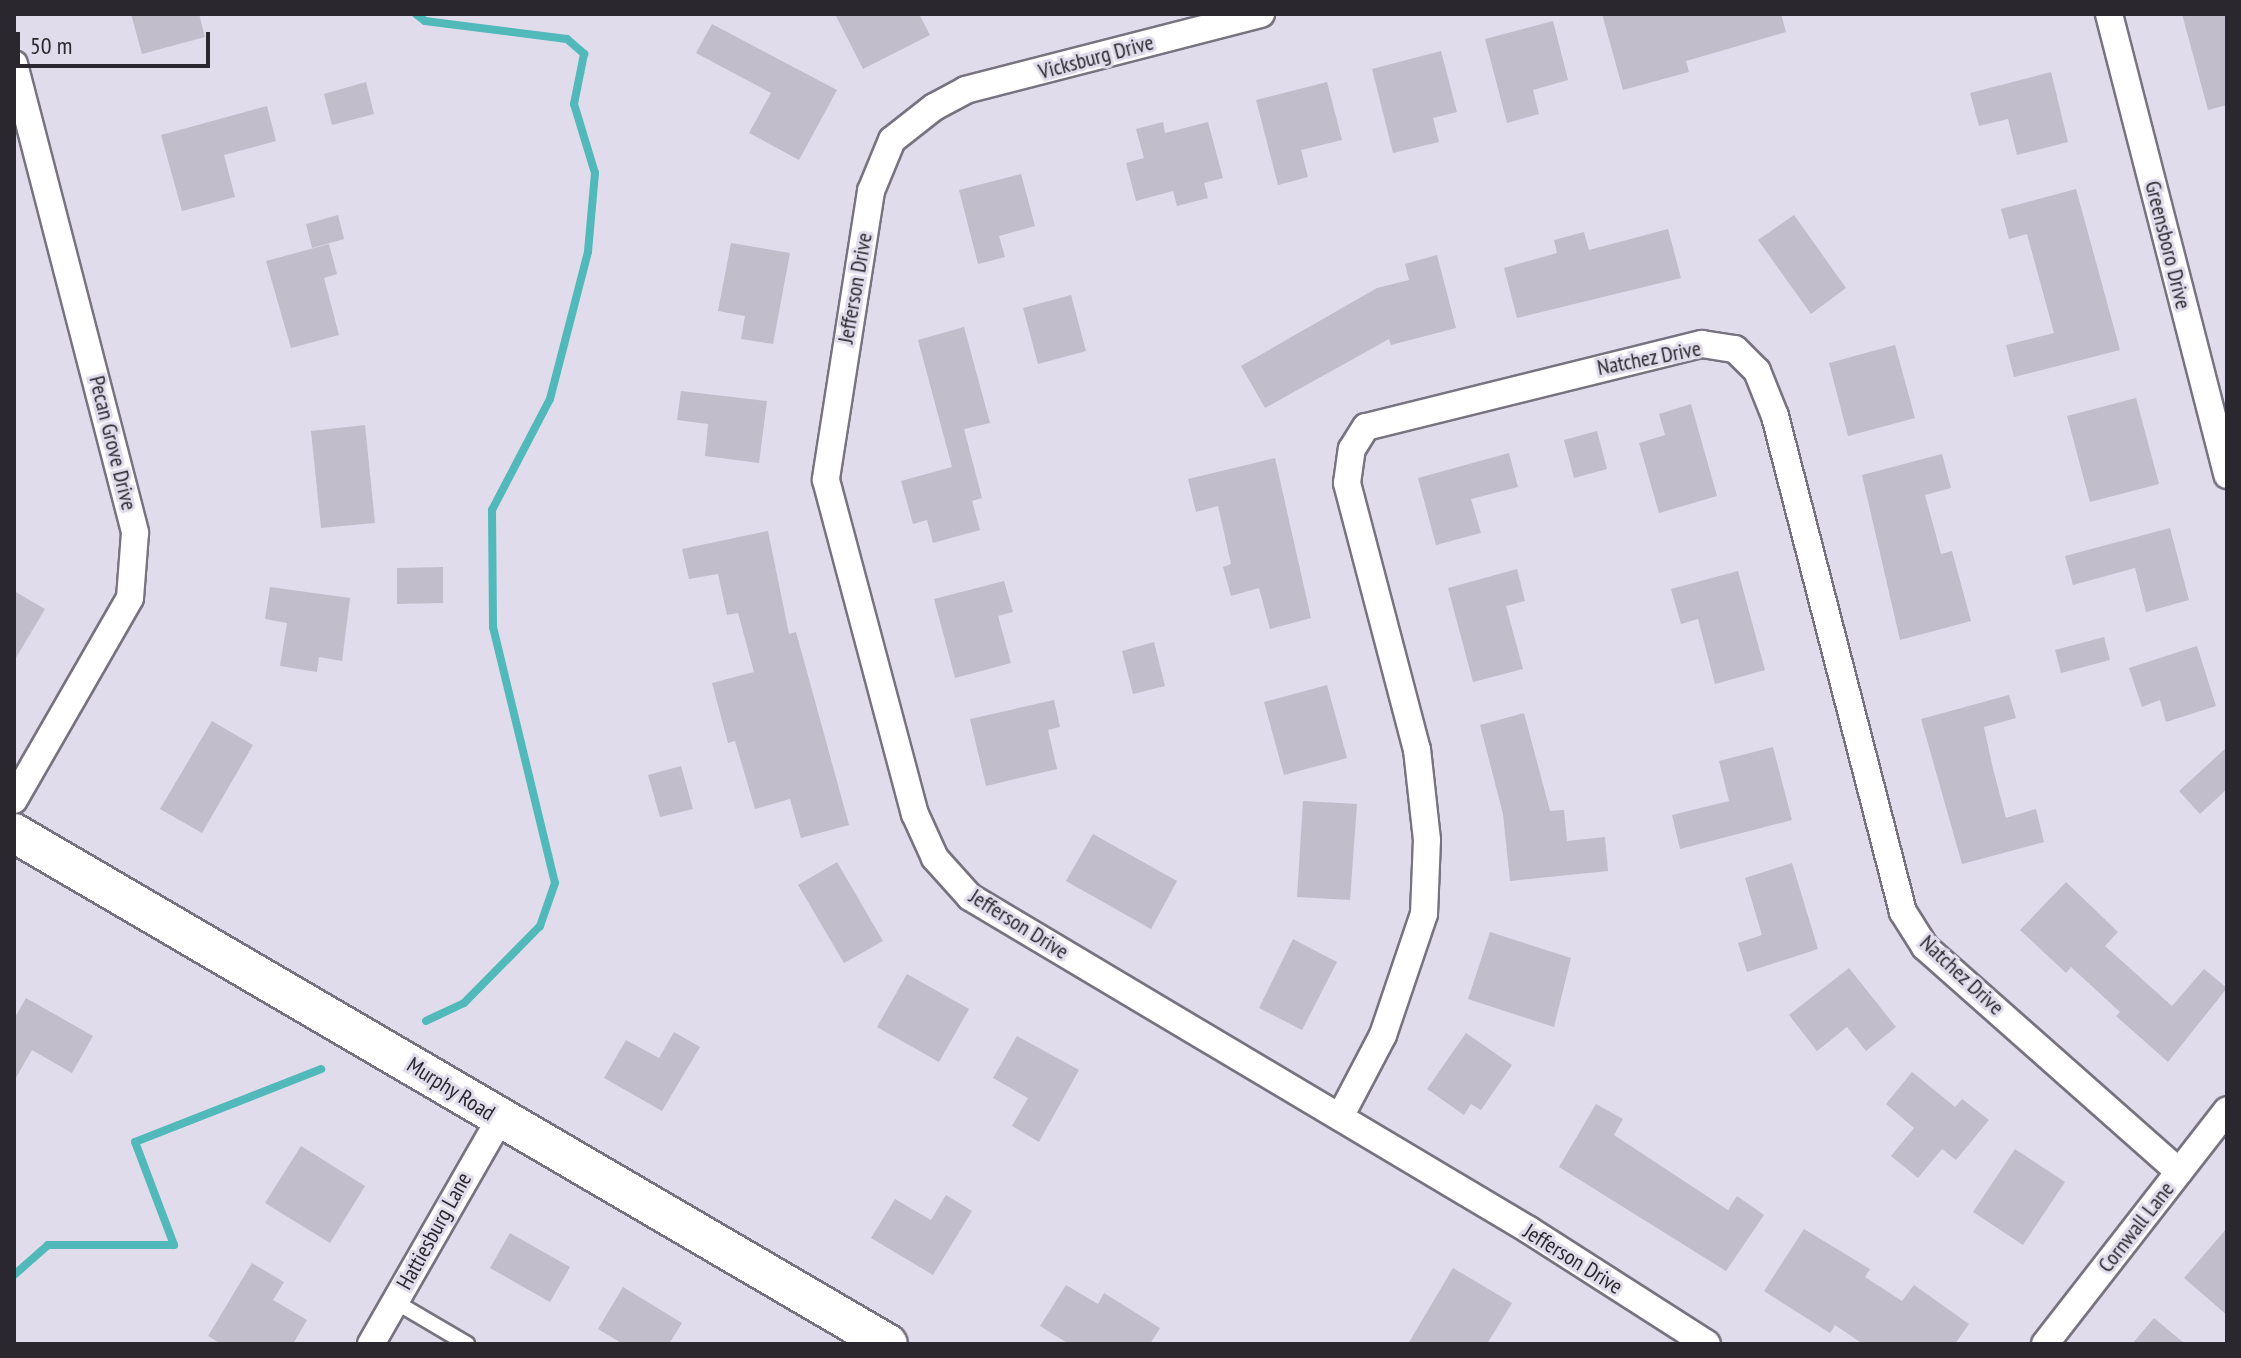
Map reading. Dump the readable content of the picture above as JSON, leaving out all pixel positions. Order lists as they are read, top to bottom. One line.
{"streets":{"main road":["Murphy Road"],"street":["Vicksburg Drive","Greensboro Drive","Jefferson Drive","Natchez Drive","Pecan Grove Drive","Cornwall Lane","Hattiesburg Lane"]},"crossings":[["Vicksburg Drive","Jefferson Drive"],["Jefferson Drive","Natchez Drive"],["Natchez Drive","Cornwall Lane"],["Murphy Road","Hattiesburg Lane"]],"scale_bar":"50 m"}
